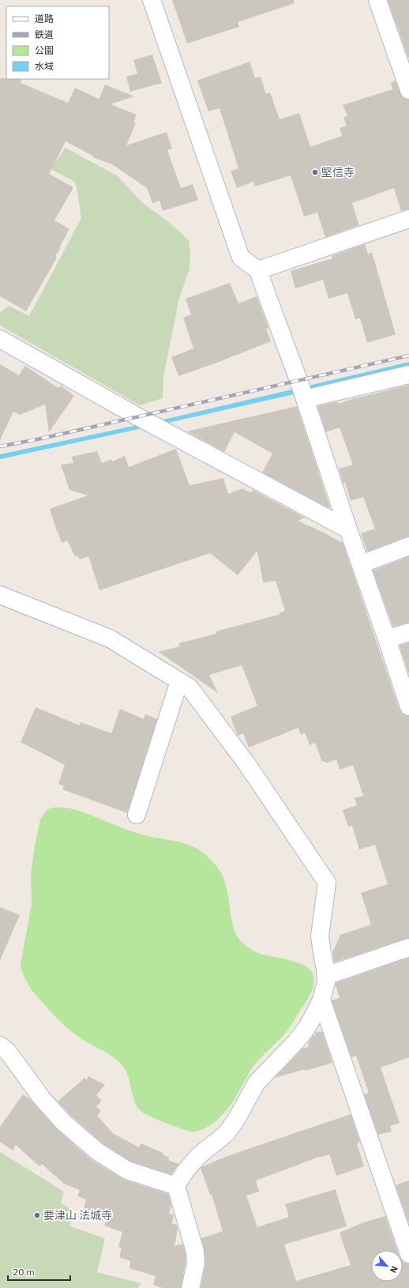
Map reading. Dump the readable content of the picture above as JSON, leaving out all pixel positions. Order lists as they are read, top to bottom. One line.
{"places":["堅信寺","要津山 法城寺"],"legend":["道路","鉄道","公園","水域"],"scale_bar":"20 m","north":"bottom right"}
